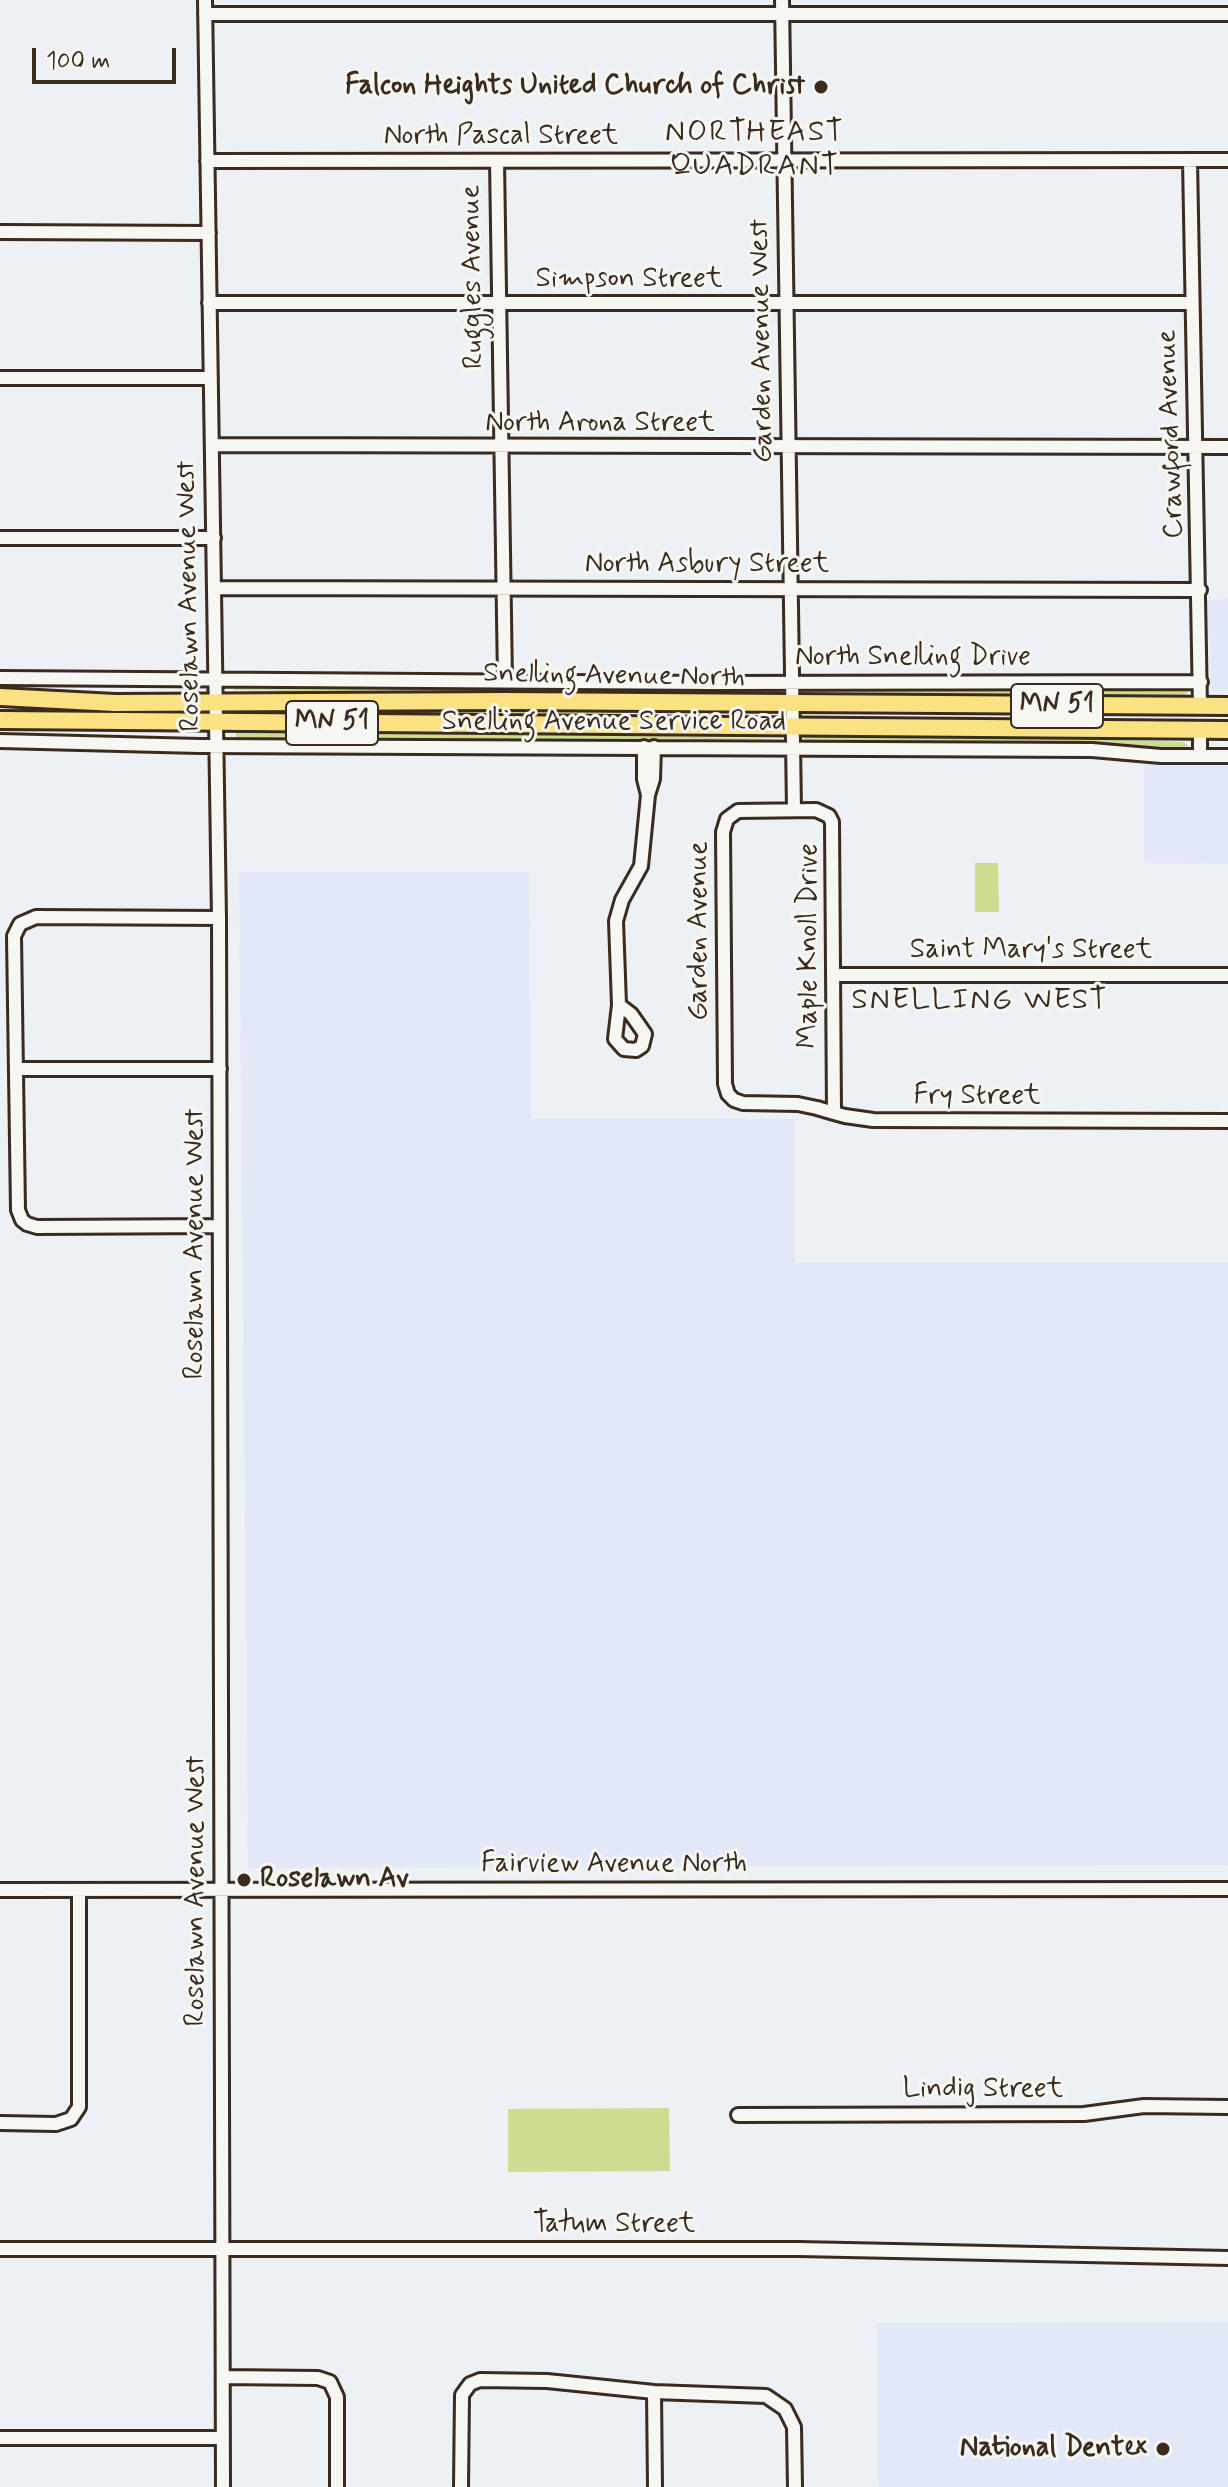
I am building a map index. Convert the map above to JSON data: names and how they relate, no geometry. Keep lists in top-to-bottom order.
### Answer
{
  "streets": {
    "main road": ["Snelling Avenue North", "MN 51"],
    "street": [
      "North Pascal Street",
      "Ruggles Avenue",
      "Simpson Street",
      "Garden Avenue West",
      "North Arona Street",
      "Crawford Avenue",
      "North Asbury Street",
      "Roselawn Avenue West",
      "North Snelling Drive",
      "Snelling Avenue Service Road",
      "Garden Avenue",
      "Maple Knoll Drive",
      "Saint Mary's Street",
      "Fry Street",
      "Fairview Avenue North",
      "Lindig Street",
      "Tatum Street"
    ]
  },
  "crossings": [
    ["North Pascal Street", "Ruggles Avenue"],
    ["North Pascal Street", "Garden Avenue West"],
    ["North Pascal Street", "Crawford Avenue"],
    ["North Pascal Street", "Roselawn Avenue West"],
    ["Ruggles Avenue", "Simpson Street"],
    ["Ruggles Avenue", "North Arona Street"],
    ["Ruggles Avenue", "North Asbury Street"],
    ["Ruggles Avenue", "North Snelling Drive"],
    ["Simpson Street", "Garden Avenue West"],
    ["Simpson Street", "Crawford Avenue"],
    ["Simpson Street", "Roselawn Avenue West"],
    ["Garden Avenue West", "North Arona Street"],
    ["Garden Avenue West", "North Asbury Street"],
    ["Garden Avenue West", "North Snelling Drive"],
    ["North Arona Street", "Crawford Avenue"],
    ["North Arona Street", "Roselawn Avenue West"],
    ["Crawford Avenue", "North Asbury Street"],
    ["Crawford Avenue", "North Snelling Drive"],
    ["Crawford Avenue", "Snelling Avenue North"],
    ["North Asbury Street", "Roselawn Avenue West"],
    ["Roselawn Avenue West", "North Snelling Drive"],
    ["Roselawn Avenue West", "Snelling Avenue North"],
    ["Roselawn Avenue West", "Snelling Avenue Service Road"],
    ["Roselawn Avenue West", "Fairview Avenue North"],
    ["Roselawn Avenue West", "Tatum Street"],
    ["Garden Avenue", "Maple Knoll Drive"],
    ["Garden Avenue", "Fry Street"],
    ["Maple Knoll Drive", "Saint Mary's Street"],
    ["Maple Knoll Drive", "Fry Street"]
  ],
  "districts": ["NORTHEAST QUADRANT", "SNELLING WEST"],
  "places": ["Falcon Heights United Church of Christ", "Roselawn Av", "National Dentex"],
  "scale_bar": "100 m"
}
